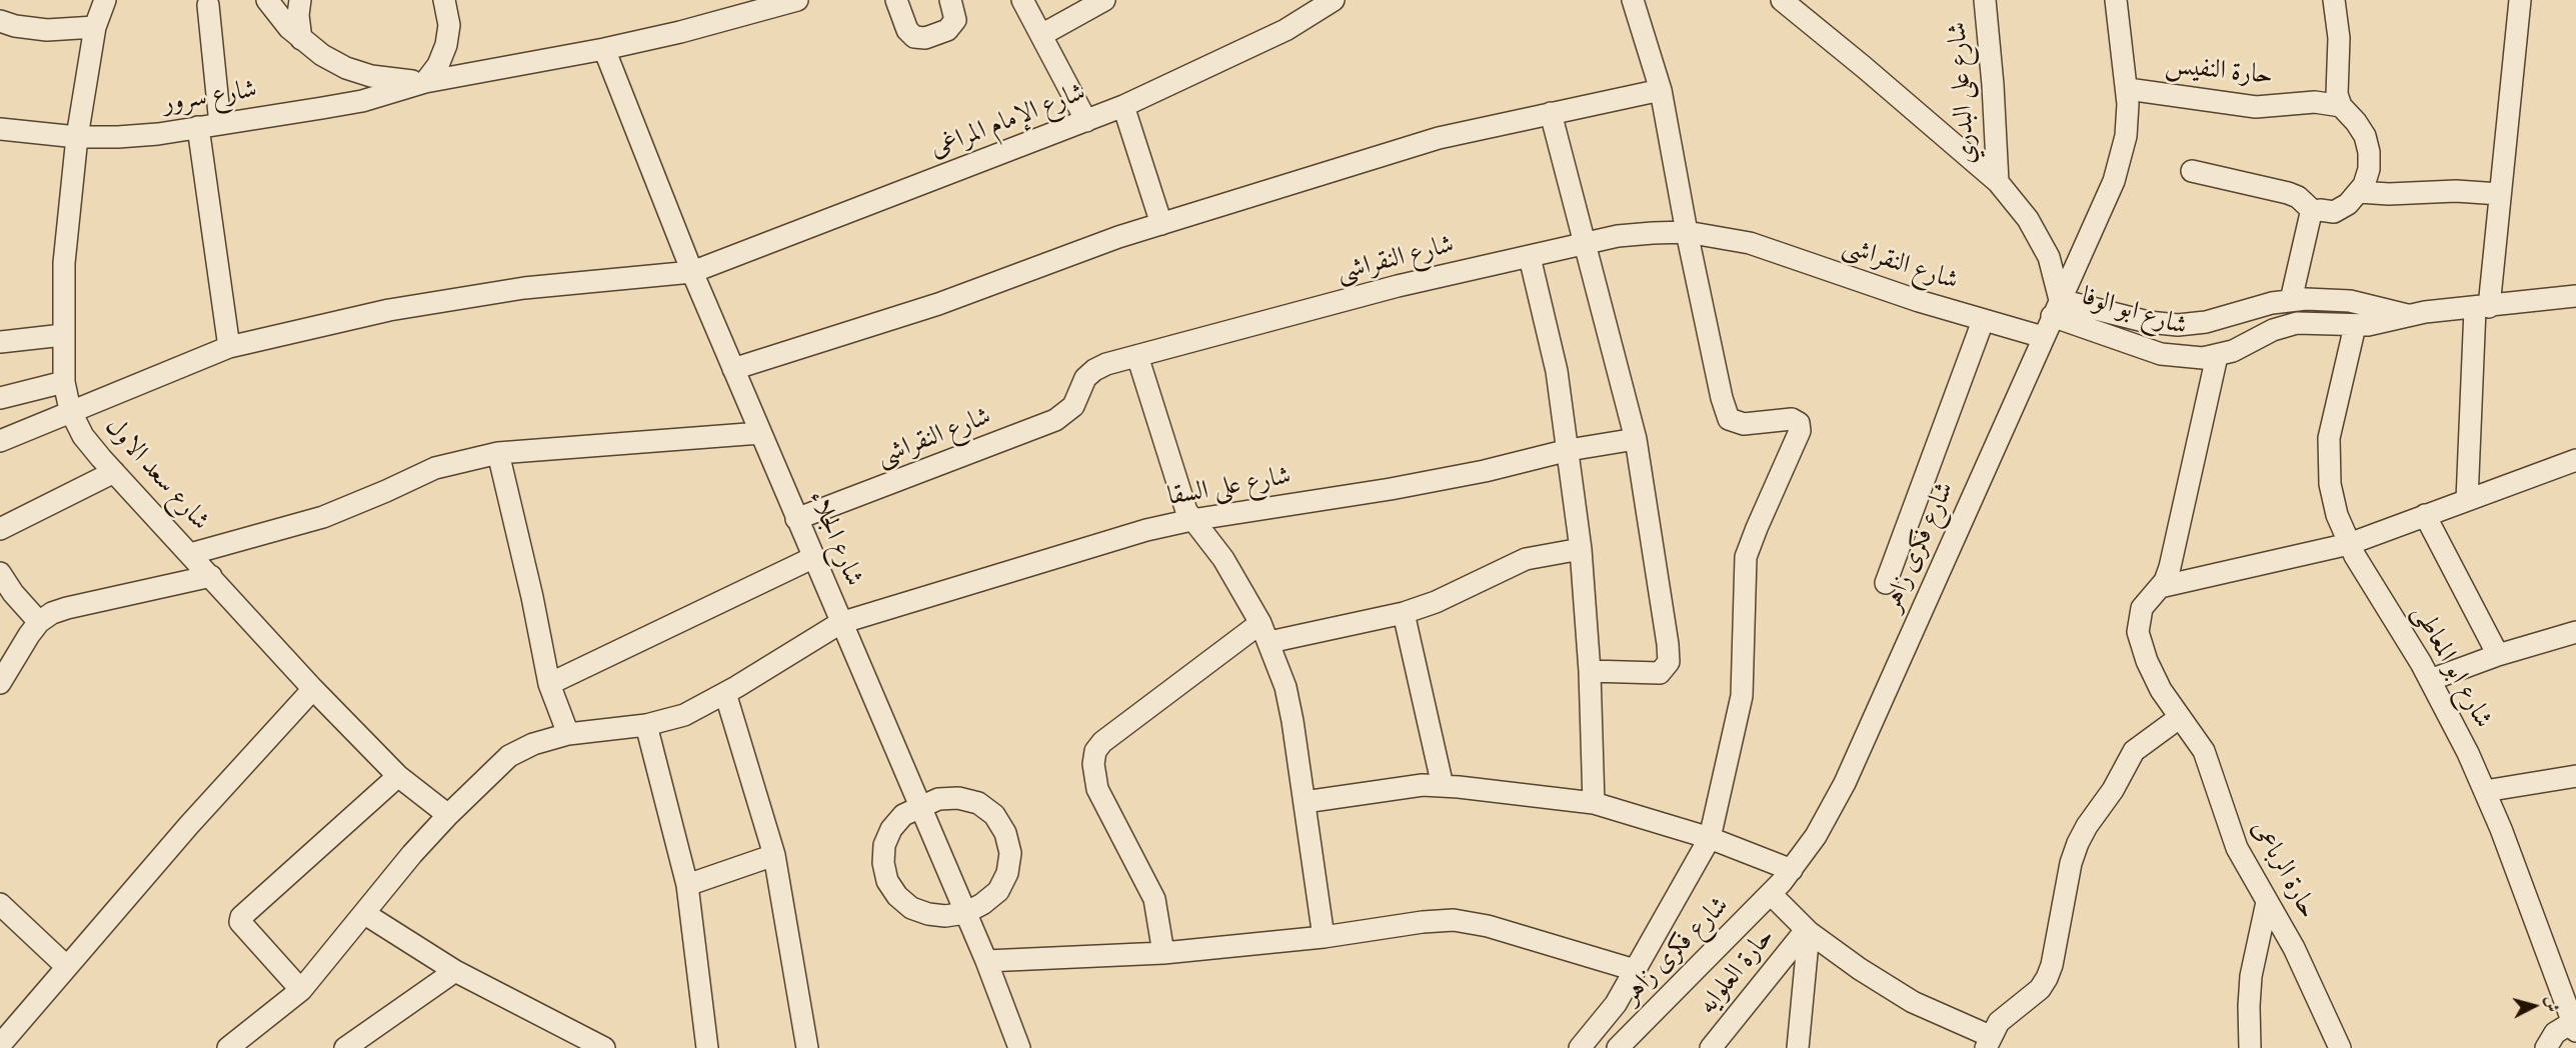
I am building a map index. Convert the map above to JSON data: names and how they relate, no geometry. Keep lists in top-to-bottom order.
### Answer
{
  "streets": {
    "street": [
      "حارة النفيس",
      "شارع على البدري",
      "شارع سرور",
      "شارع الإمام المراغى",
      "شارع النقراشى",
      "شارع ابو الوفا",
      "شارع سعد الاول",
      "شارع على السقا",
      "شارع الجلاء",
      "شارع فكرى زاهر",
      "شارع ابو المعاطى",
      "حارة الرباعى",
      "حارة العلوايه"
    ]
  },
  "crossings": [
    ["حارة النفيس", "شارع فكرى زاهر"],
    ["شارع سرور", "شارع سعد الاول"],
    ["شارع الإمام المراغى", "شارع سعد الاول"],
    ["شارع الإمام المراغى", "شارع الجلاء"],
    ["شارع النقراشى", "شارع الجلاء"],
    ["شارع النقراشى", "شارع فكرى زاهر"],
    ["شارع ابو الوفا", "شارع فكرى زاهر"],
    ["شارع ابو الوفا", "شارع ابو المعاطى"],
    ["شارع ابو الوفا", "حارة الرباعى"],
    ["شارع سعد الاول", "شارع على السقا"],
    ["شارع على السقا", "شارع الجلاء"]
  ],
  "north": "right"
}
